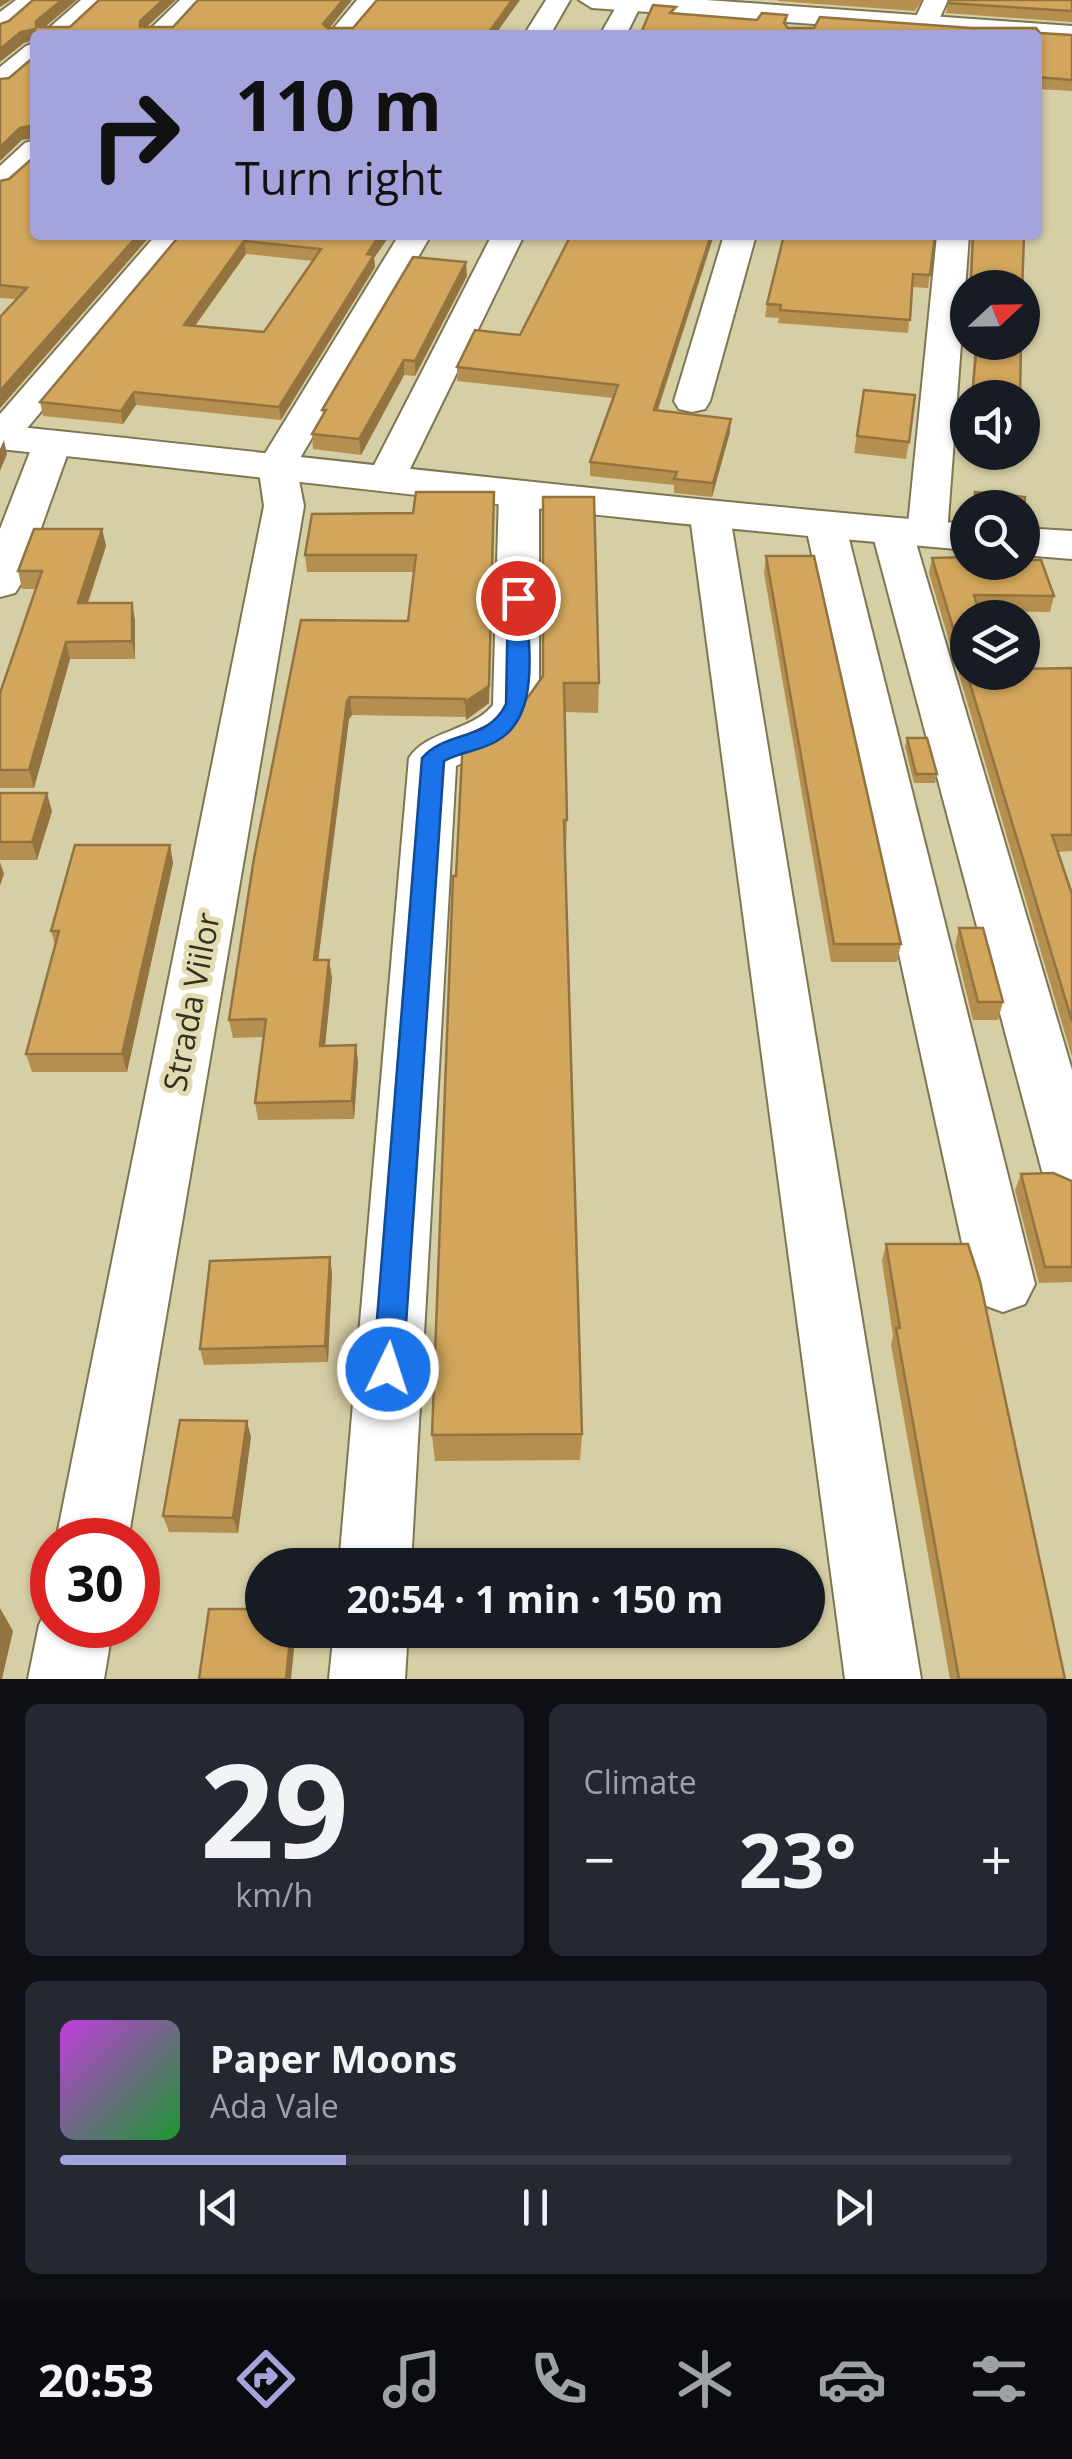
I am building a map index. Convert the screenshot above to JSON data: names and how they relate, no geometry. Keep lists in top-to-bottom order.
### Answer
{
  "streets": {
    "street": ["Strada Viilor"]
  },
  "north": "right",
  "page": {
    "turn": ["110 m", "Turn right"],
    "limit": "30",
    "trip": "20:54 · 1 min · 150 m",
    "tile": [
      ["29", "km/h"],
      "Climate"
    ],
    "heat": ["−", "23°", "+"],
    "song": ["Paper Moons", "Ada Vale"],
    "tabs": "20:53"
  }
}
